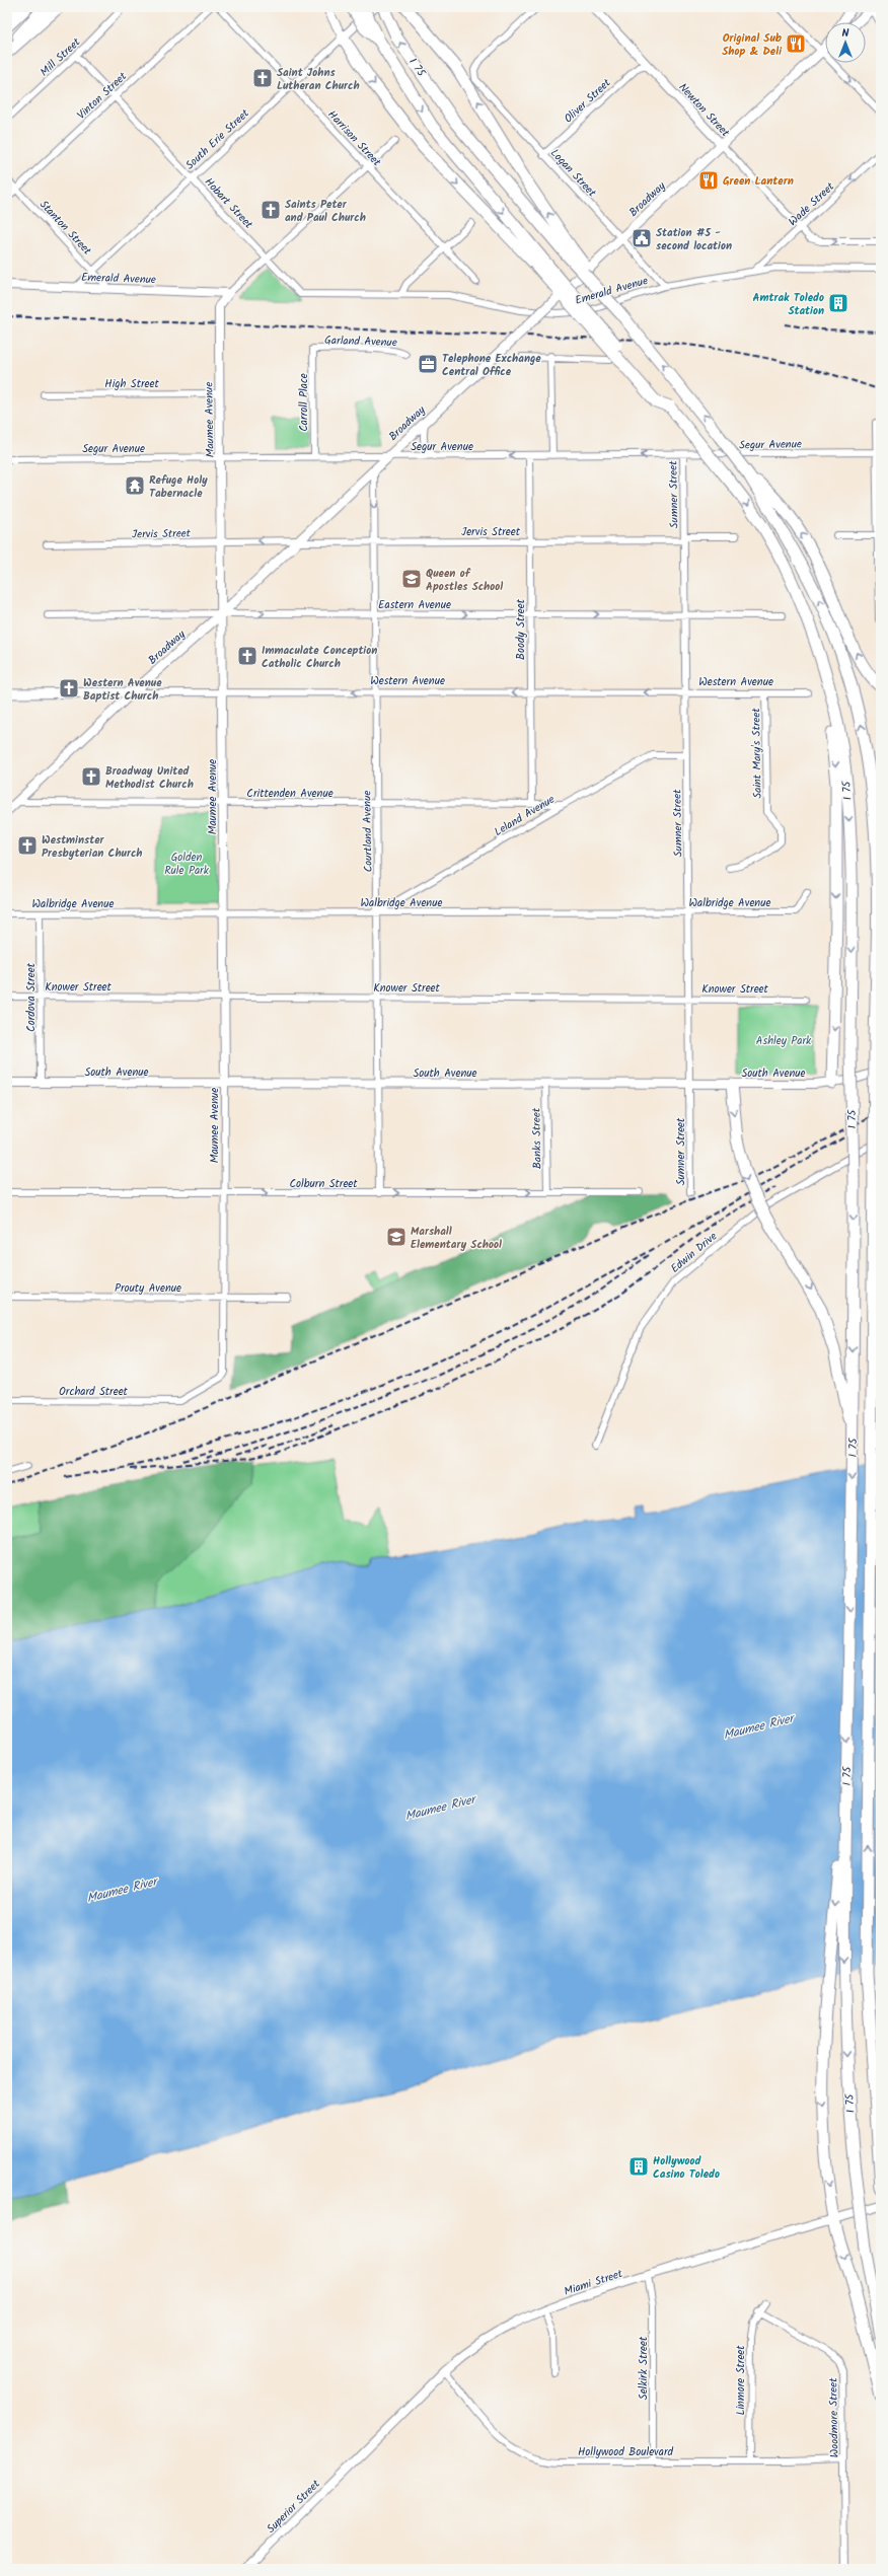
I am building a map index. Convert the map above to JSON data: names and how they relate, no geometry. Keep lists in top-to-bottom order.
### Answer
{
  "streets": {
    "highway": ["I 75"],
    "main road": ["Broadway", "Western Avenue"],
    "street": [
      "Mill Street",
      "Vinton Street",
      "Oliver Street",
      "Newton Street",
      "Harrison Street",
      "South Erie Street",
      "Logan Street",
      "Hobart Street",
      "Wade Street",
      "Stanton Street",
      "Emerald Avenue",
      "Garland Avenue",
      "High Street",
      "Carroll Place",
      "Maumee Avenue",
      "Segur Avenue",
      "Sumner Street",
      "Jervis Street",
      "Eastern Avenue",
      "Boody Street",
      "Saint Mary's Street",
      "Crittenden Avenue",
      "Leland Avenue",
      "Courtland Avenue",
      "Walbridge Avenue",
      "Knower Street",
      "Cordova Street",
      "South Avenue",
      "Banks Street",
      "Colburn Street",
      "Edwin Drive",
      "Prouty Avenue",
      "Orchard Street",
      "Miami Street",
      "Selkirk Street",
      "Linmore Street",
      "Woodmore Street",
      "Hollywood Boulevard",
      "Superior Street"
    ]
  },
  "crossings": [
    ["Mill Street", "Hobart Street"],
    ["Vinton Street", "Hobart Street"],
    ["Vinton Street", "Stanton Street"],
    ["Oliver Street", "Newton Street"],
    ["Oliver Street", "Logan Street"],
    ["Newton Street", "Broadway"],
    ["Newton Street", "Wade Street"],
    ["Harrison Street", "South Erie Street"],
    ["South Erie Street", "Hobart Street"],
    ["South Erie Street", "Stanton Street"],
    ["South Erie Street", "Emerald Avenue"],
    ["Logan Street", "Broadway"],
    ["Logan Street", "Emerald Avenue"],
    ["Broadway", "Maumee Avenue"],
    ["Broadway", "Segur Avenue"],
    ["Broadway", "Jervis Street"],
    ["Broadway", "Eastern Avenue"],
    ["Broadway", "Western Avenue"],
    ["Broadway", "Crittenden Avenue"],
    ["Broadway", "Courtland Avenue"],
    ["Hobart Street", "Emerald Avenue"],
    ["Wade Street", "Emerald Avenue"],
    ["Stanton Street", "Emerald Avenue"],
    ["Emerald Avenue", "Maumee Avenue"],
    ["Garland Avenue", "Carroll Place"],
    ["High Street", "Maumee Avenue"],
    ["Carroll Place", "Segur Avenue"],
    ["Maumee Avenue", "Segur Avenue"],
    ["Maumee Avenue", "Jervis Street"],
    ["Maumee Avenue", "Eastern Avenue"],
    ["Maumee Avenue", "Western Avenue"],
    ["Maumee Avenue", "Crittenden Avenue"],
    ["Maumee Avenue", "Walbridge Avenue"],
    ["Maumee Avenue", "Knower Street"],
    ["Maumee Avenue", "South Avenue"],
    ["Maumee Avenue", "Colburn Street"],
    ["Maumee Avenue", "Prouty Avenue"],
    ["Maumee Avenue", "Orchard Street"],
    ["Segur Avenue", "Sumner Street"],
    ["Segur Avenue", "Boody Street"],
    ["Sumner Street", "Jervis Street"],
    ["Sumner Street", "Eastern Avenue"],
    ["Sumner Street", "Western Avenue"],
    ["Sumner Street", "Leland Avenue"],
    ["Sumner Street", "Walbridge Avenue"],
    ["Sumner Street", "Knower Street"],
    ["Sumner Street", "South Avenue"],
    ["Jervis Street", "Boody Street"],
    ["Jervis Street", "Courtland Avenue"],
    ["Eastern Avenue", "Boody Street"],
    ["Eastern Avenue", "Courtland Avenue"],
    ["Boody Street", "Western Avenue"],
    ["Boody Street", "Crittenden Avenue"],
    ["Western Avenue", "Saint Mary's Street"],
    ["Western Avenue", "Courtland Avenue"],
    ["Crittenden Avenue", "Leland Avenue"],
    ["Crittenden Avenue", "Courtland Avenue"],
    ["Leland Avenue", "Courtland Avenue"],
    ["Leland Avenue", "Walbridge Avenue"],
    ["Courtland Avenue", "Walbridge Avenue"],
    ["Courtland Avenue", "Knower Street"],
    ["Courtland Avenue", "South Avenue"],
    ["Courtland Avenue", "Colburn Street"],
    ["Walbridge Avenue", "Cordova Street"],
    ["Knower Street", "Cordova Street"],
    ["Cordova Street", "South Avenue"],
    ["South Avenue", "Banks Street"],
    ["Banks Street", "Colburn Street"],
    ["Miami Street", "Selkirk Street"],
    ["Miami Street", "Hollywood Boulevard"],
    ["Miami Street", "Superior Street"],
    ["Selkirk Street", "Hollywood Boulevard"],
    ["Linmore Street", "Woodmore Street"],
    ["Linmore Street", "Hollywood Boulevard"],
    ["Woodmore Street", "Hollywood Boulevard"]
  ],
  "one_way": [
    "Wade Street",
    "Eastern Avenue",
    "Western Avenue",
    "Colburn Street"
  ],
  "water": ["Maumee River"],
  "parks": ["Golden Rule Park", "Ashley Park"],
  "places": {
    "restaurant": ["Original Sub Shop & Deli", "Green Lantern"],
    "church": [
      "Saint Johns Lutheran Church",
      "Saints Peter and Paul Church",
      "Immaculate Conception Catholic Church",
      "Western Avenue Baptist Church",
      "Broadway United Methodist Church",
      "Westminster Presbyterian Church"
    ],
    "public building": ["Station #5 - second location"],
    "building": ["Amtrak Toledo Station", "Hollywood Casino Toledo"],
    "office": ["Telephone Exchange Central Office"],
    "temple": ["Refuge Holy Tabernacle"],
    "school or university": ["Queen of Apostles School", "Marshall Elementary School"]
  },
  "north": "top"
}
